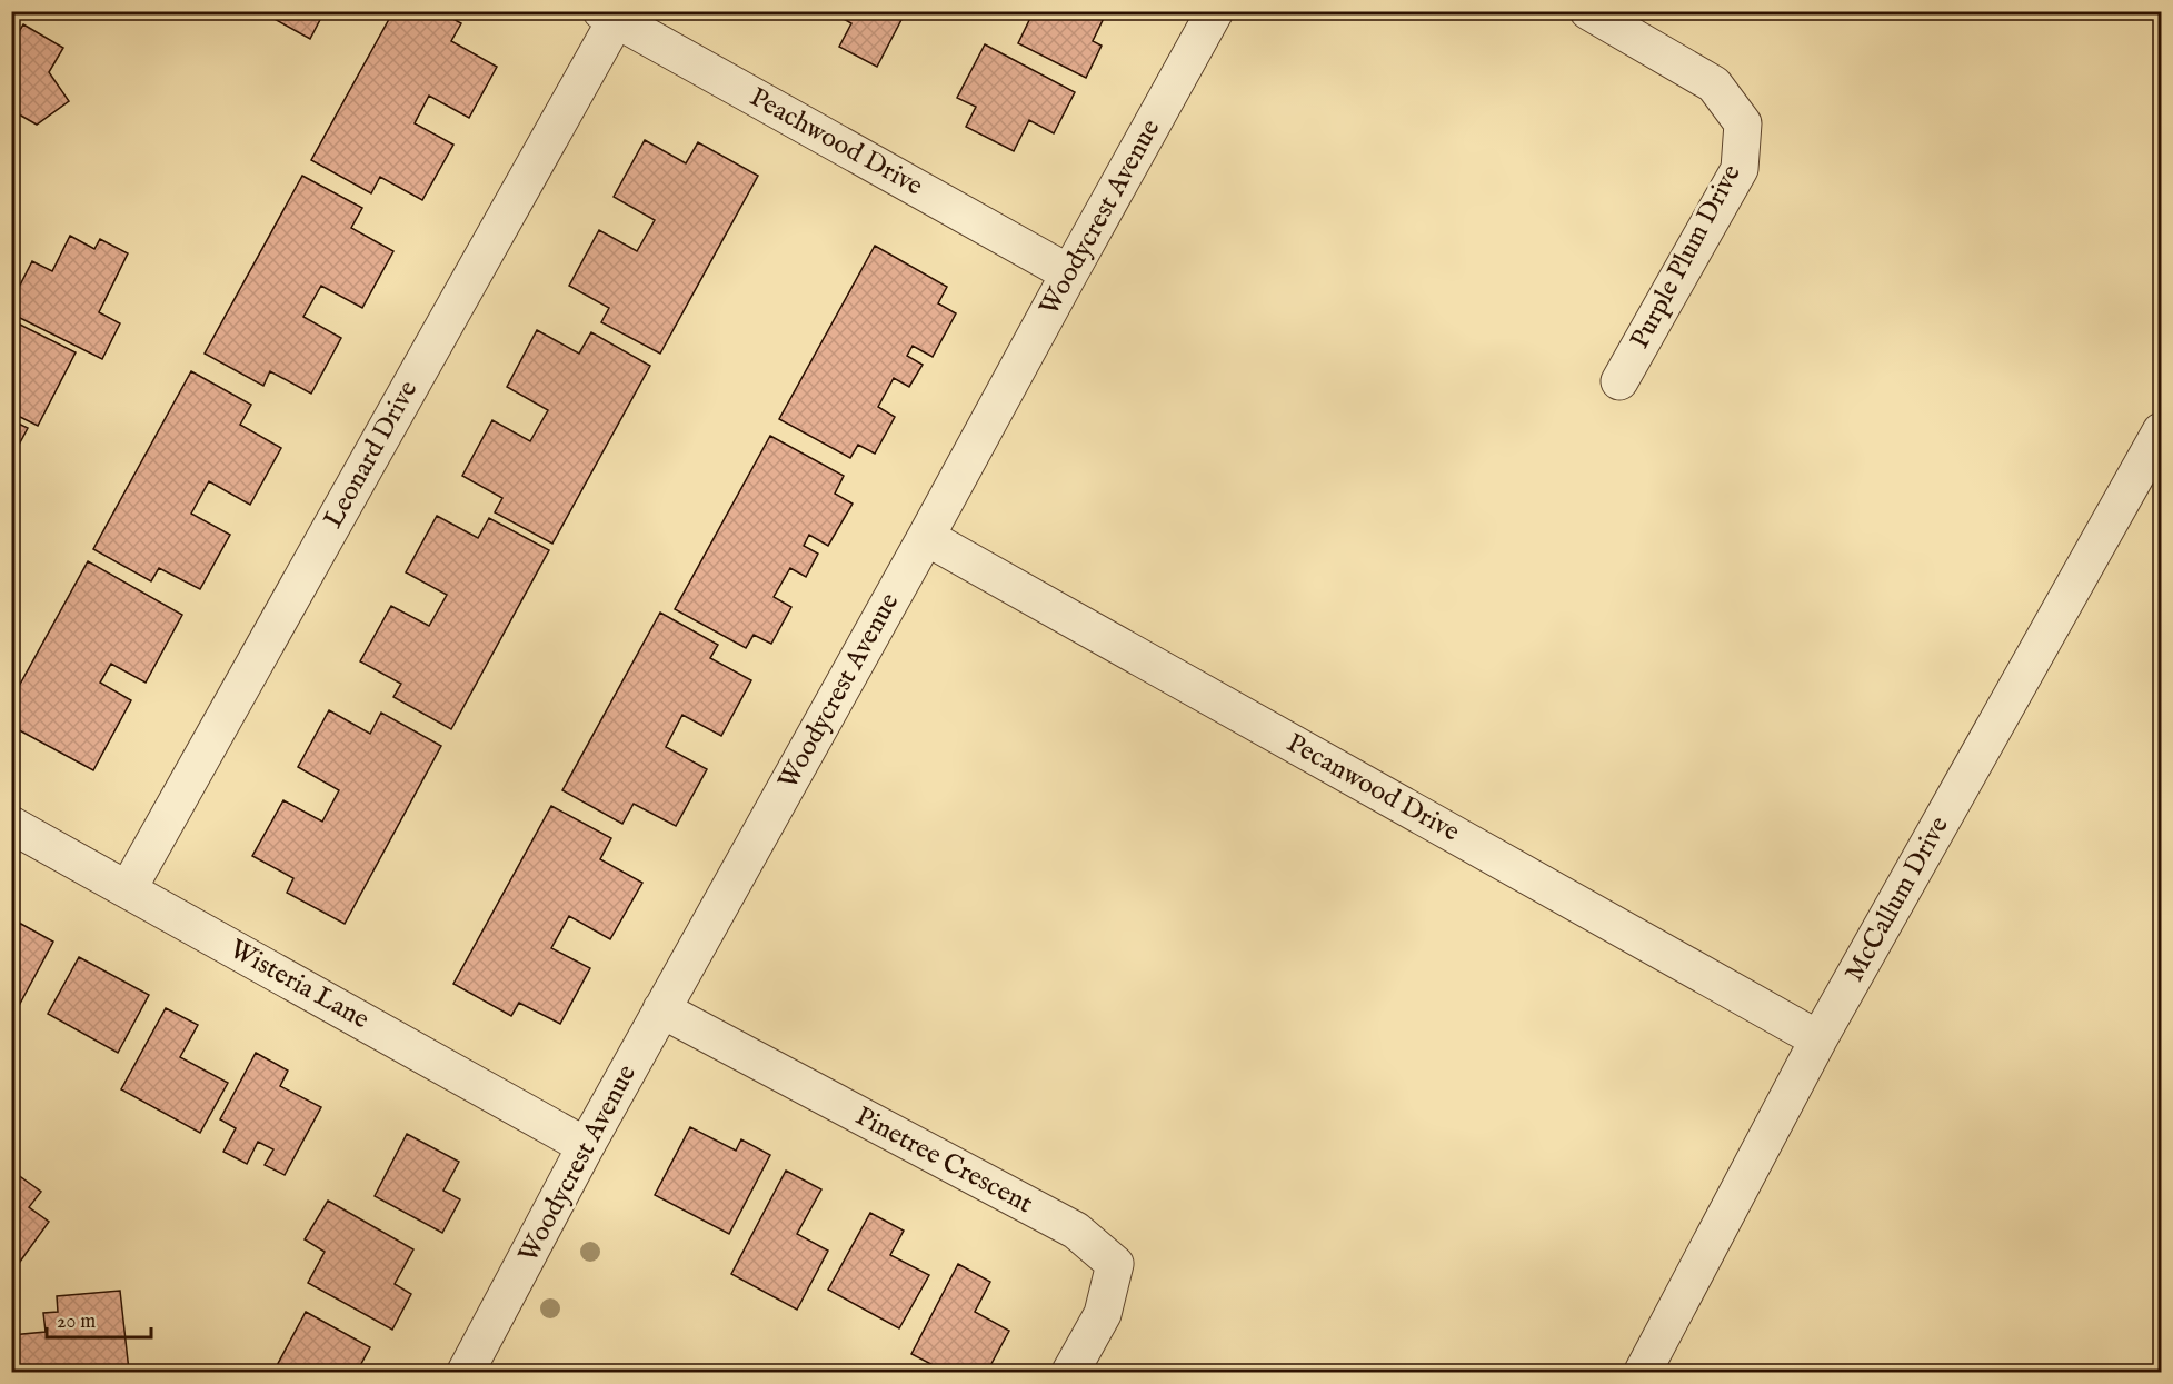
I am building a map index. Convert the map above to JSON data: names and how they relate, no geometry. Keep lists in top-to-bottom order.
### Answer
{
  "streets": {
    "street": [
      "Peachwood Drive",
      "Woodycrest Avenue",
      "Purple Plum Drive",
      "Leonard Drive",
      "Pecanwood Drive",
      "McCallum Drive",
      "Wisteria Lane",
      "Pinetree Crescent"
    ]
  },
  "crossings": [
    ["Peachwood Drive", "Woodycrest Avenue"],
    ["Peachwood Drive", "Leonard Drive"],
    ["Woodycrest Avenue", "Pecanwood Drive"],
    ["Woodycrest Avenue", "Wisteria Lane"],
    ["Woodycrest Avenue", "Pinetree Crescent"],
    ["Leonard Drive", "Wisteria Lane"],
    ["Pecanwood Drive", "McCallum Drive"]
  ],
  "scale_bar": "20 m"
}
